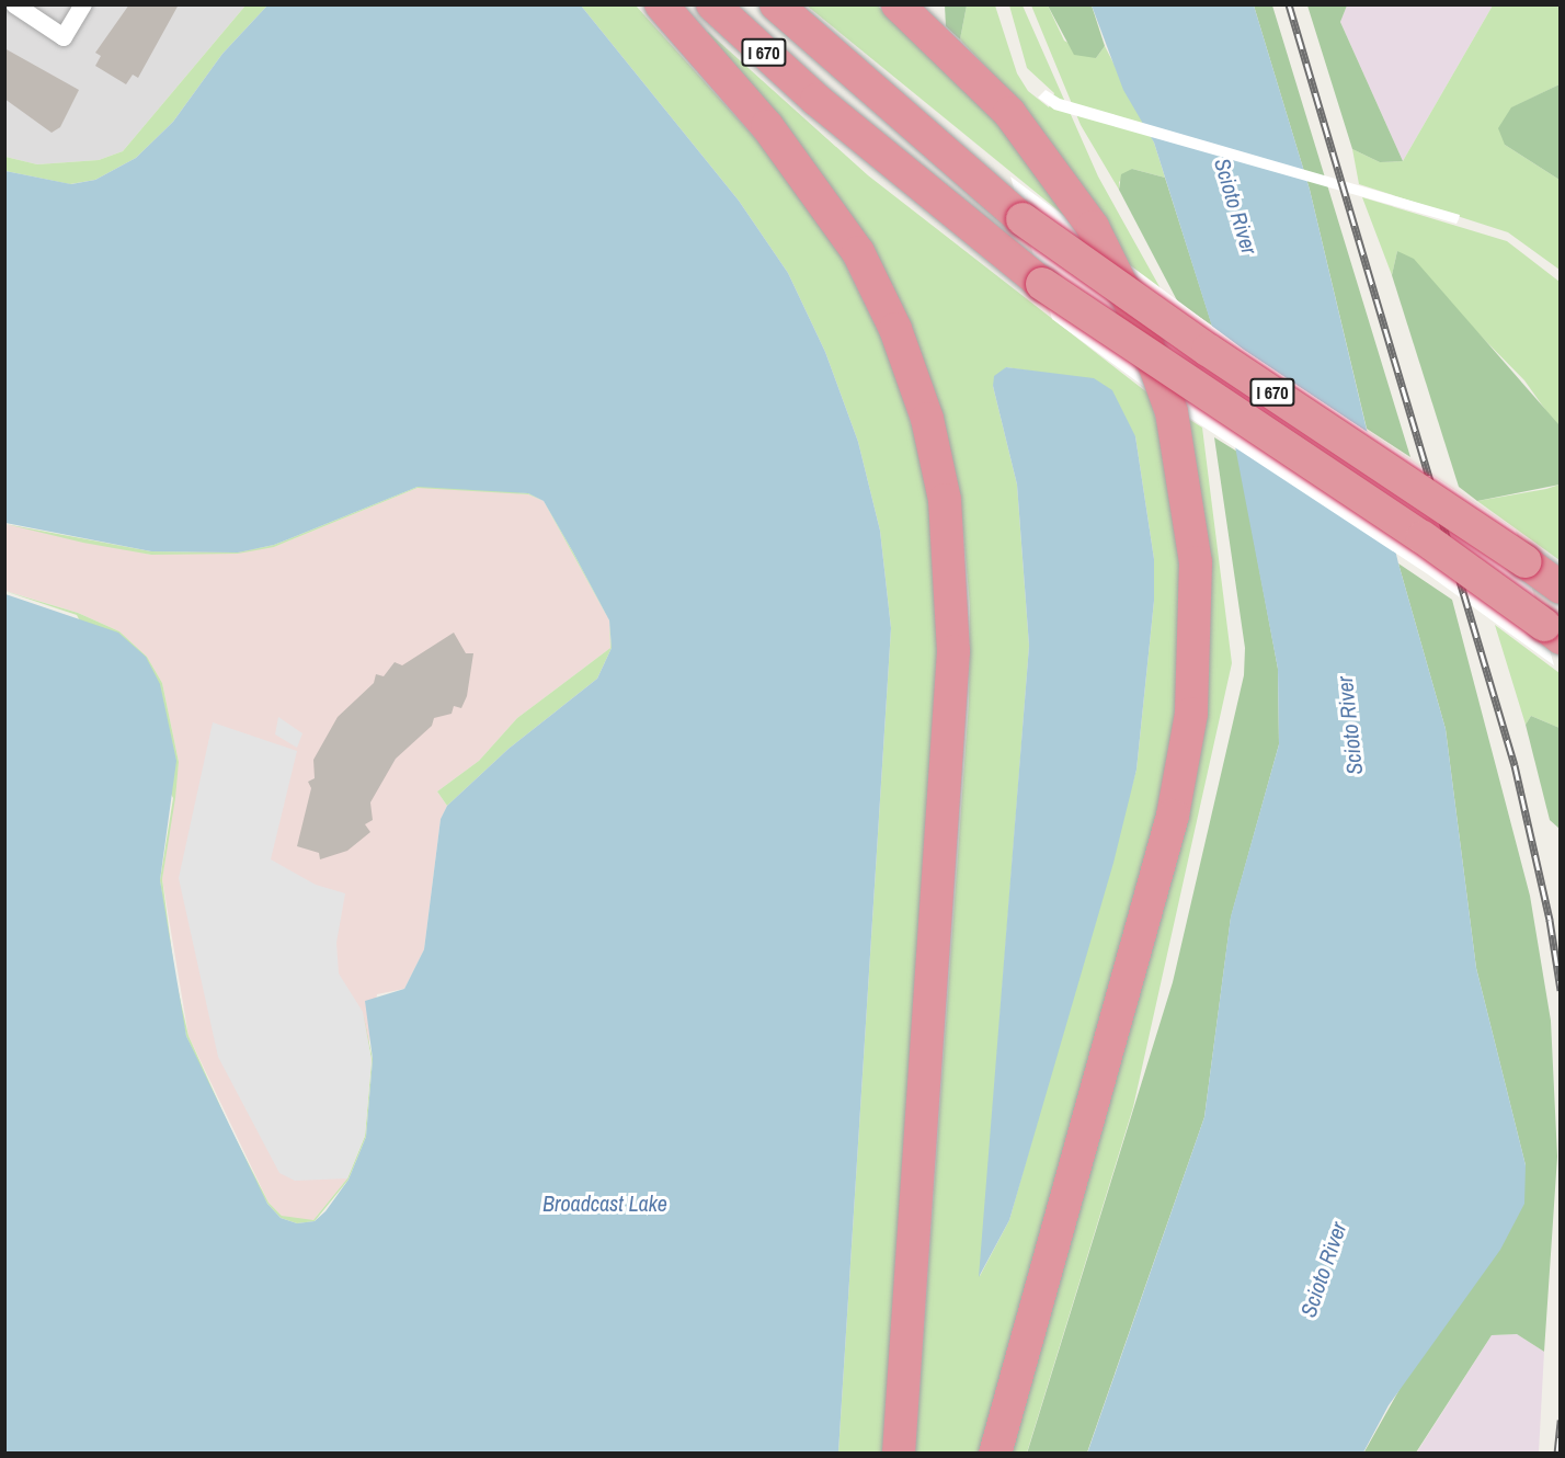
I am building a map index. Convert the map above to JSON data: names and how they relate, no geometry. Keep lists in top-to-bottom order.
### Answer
{
  "streets": {
    "highway": ["I 670"]
  },
  "water": ["Scioto River", "Broadcast Lake"]
}
